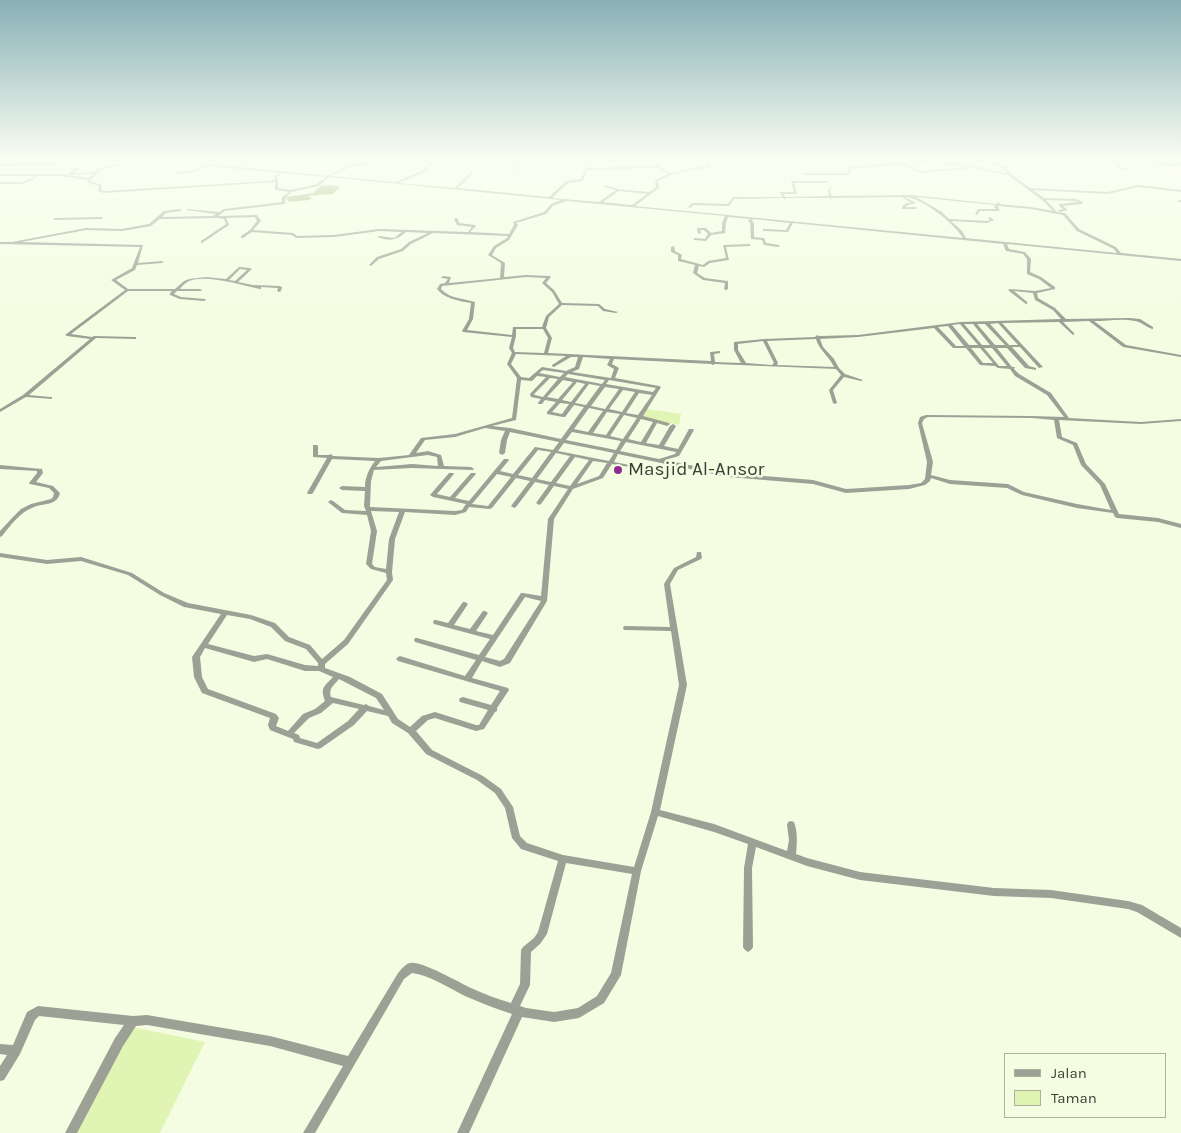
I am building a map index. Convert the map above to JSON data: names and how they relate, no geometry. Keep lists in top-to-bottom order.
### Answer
{
  "places": ["Masjid Al-Ansor"],
  "legend": ["Jalan", "Taman"]
}
